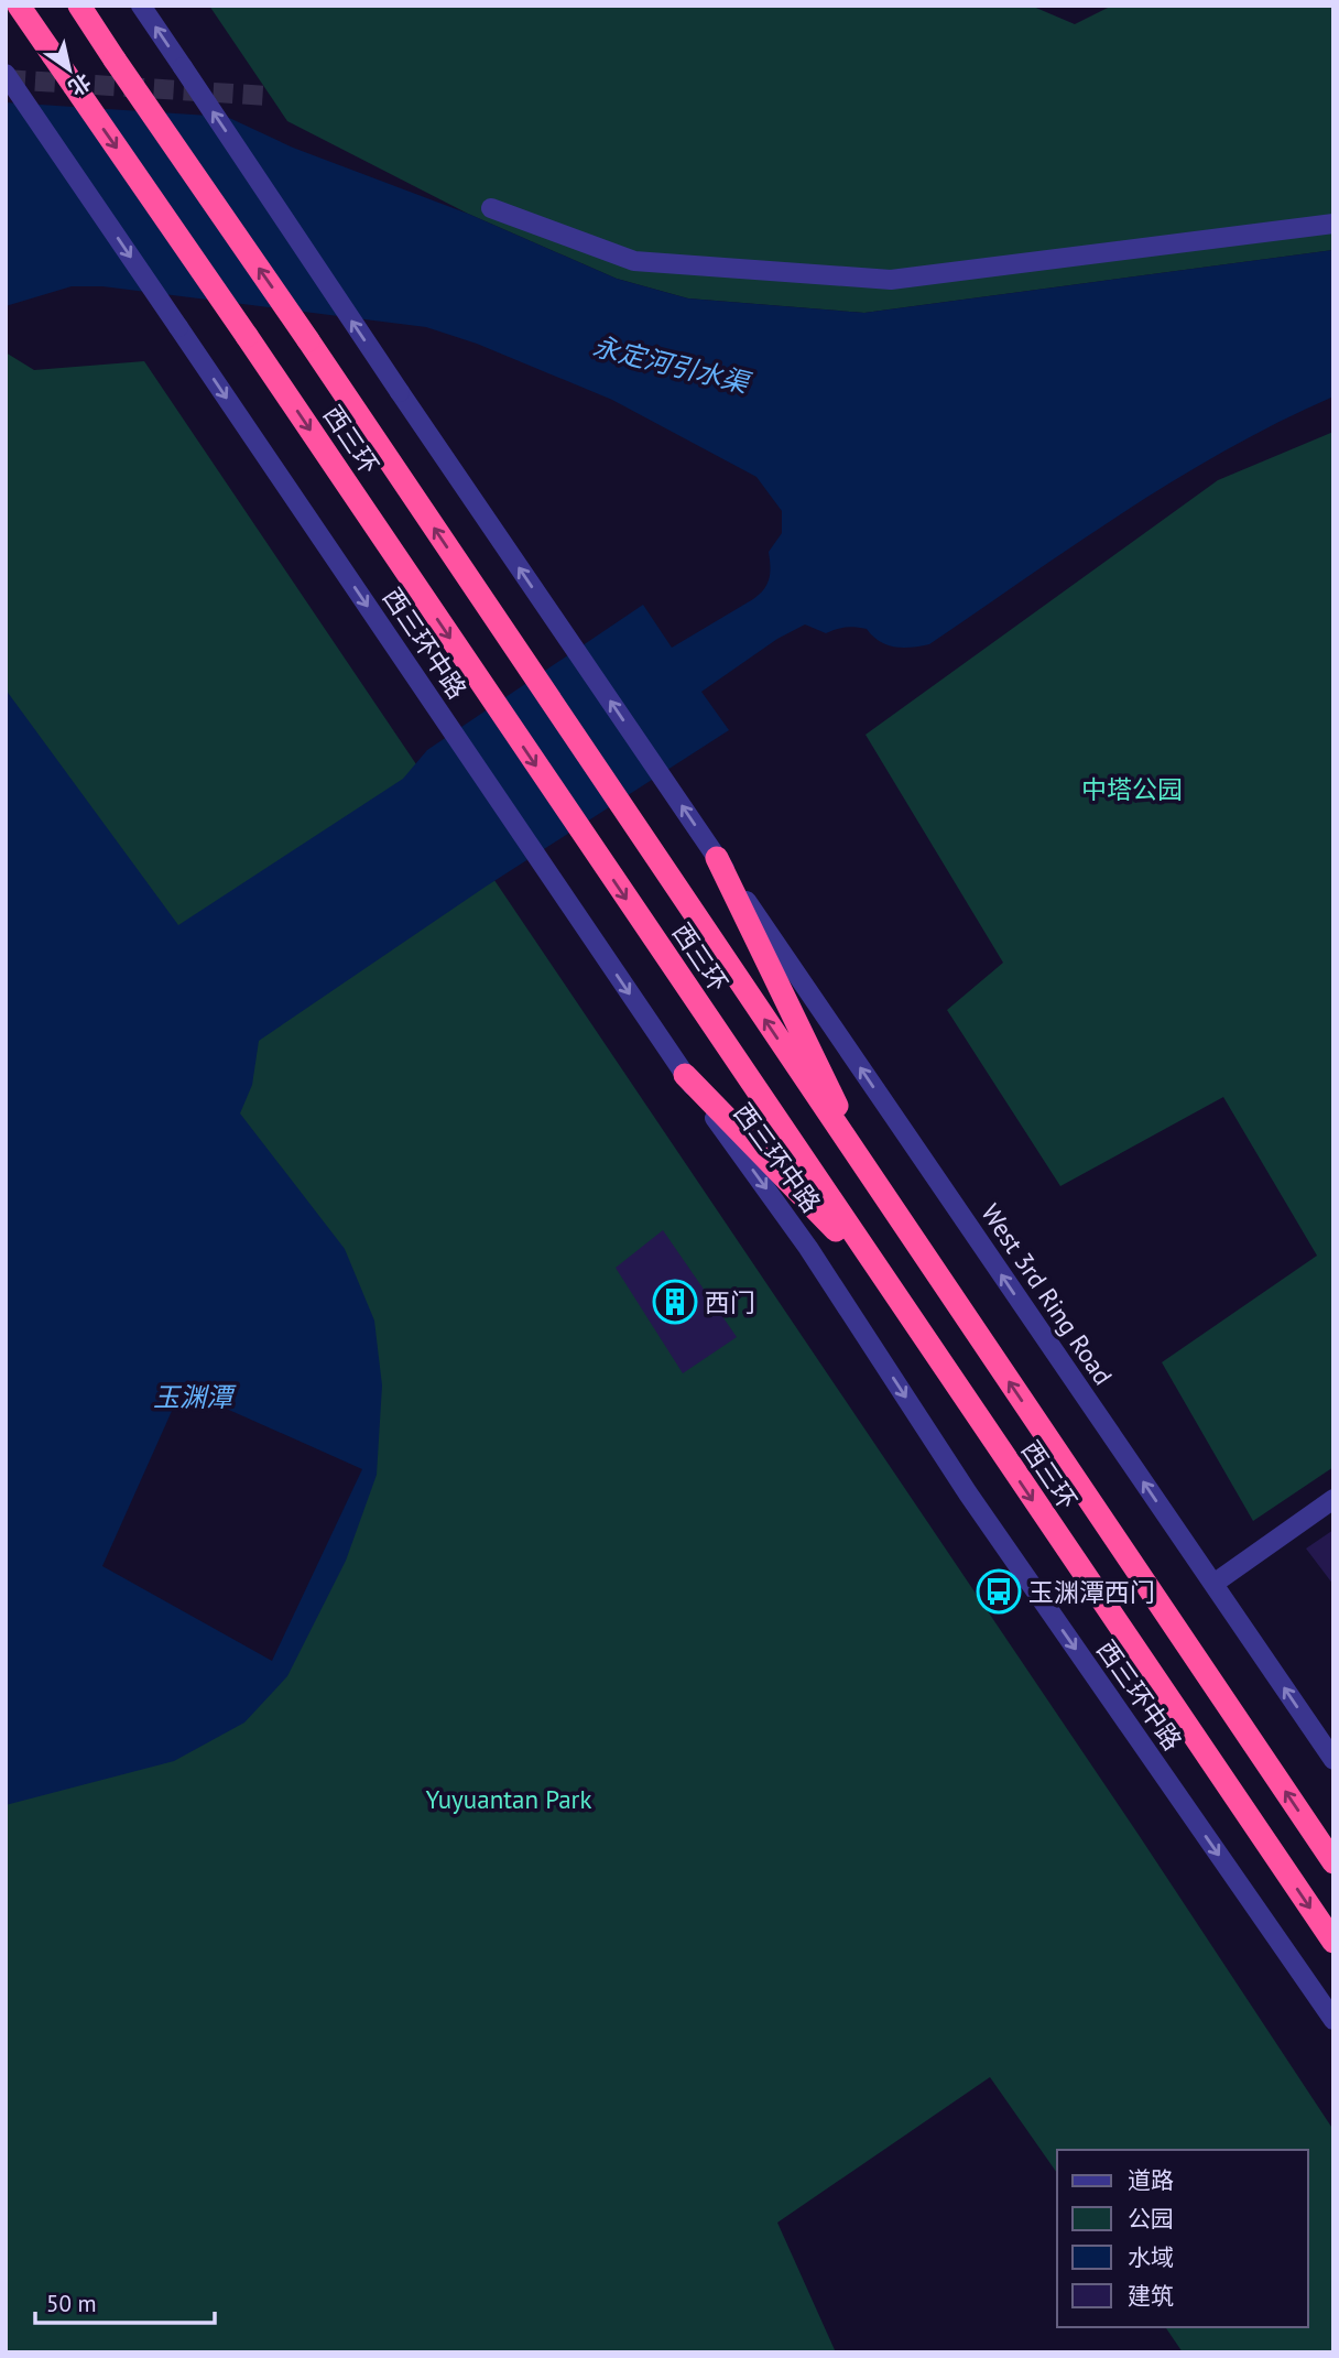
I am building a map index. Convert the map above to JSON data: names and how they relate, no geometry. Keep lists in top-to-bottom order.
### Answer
{
  "streets": {
    "highway": ["西三环"],
    "street": ["西三环中路", "West 3rd Ring Road"]
  },
  "one_way": ["West 3rd Ring Road"],
  "water": ["永定河引水渠", "玉渊潭"],
  "parks": ["中塔公园", "Yuyuantan Park"],
  "places": {
    "building": ["西门"],
    "bus stop": ["玉渊潭西门"]
  },
  "legend": [
    "道路",
    "公园",
    "水域",
    "建筑"
  ],
  "scale_bar": "50 m",
  "north": "bottom right"
}
